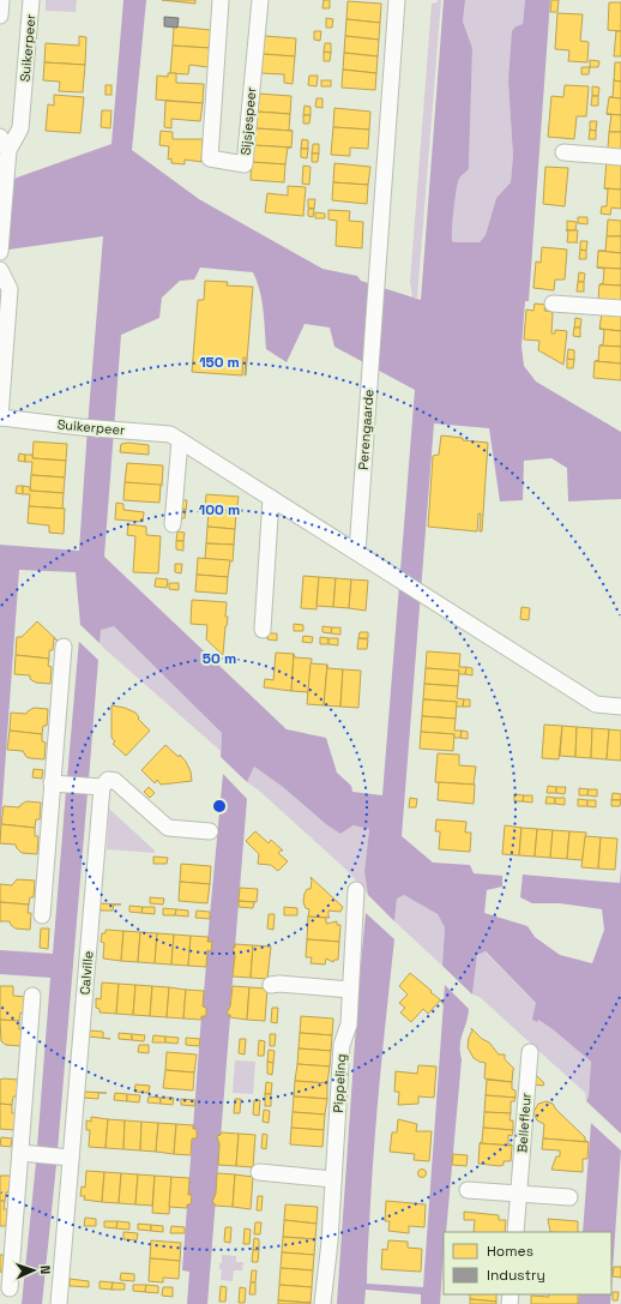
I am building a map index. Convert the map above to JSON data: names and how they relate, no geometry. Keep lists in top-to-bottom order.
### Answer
{
  "streets": {
    "street": [
      "Suikerpeer",
      "Sijsjespeer",
      "Perengaarde",
      "Calville",
      "Pippeling",
      "Bellefleur"
    ]
  },
  "crossings": [
    ["Suikerpeer", "Perengaarde"]
  ],
  "legend": ["Homes", "Industry"],
  "north": "right",
  "rings": ["150 m", "100 m", "50 m"]
}
